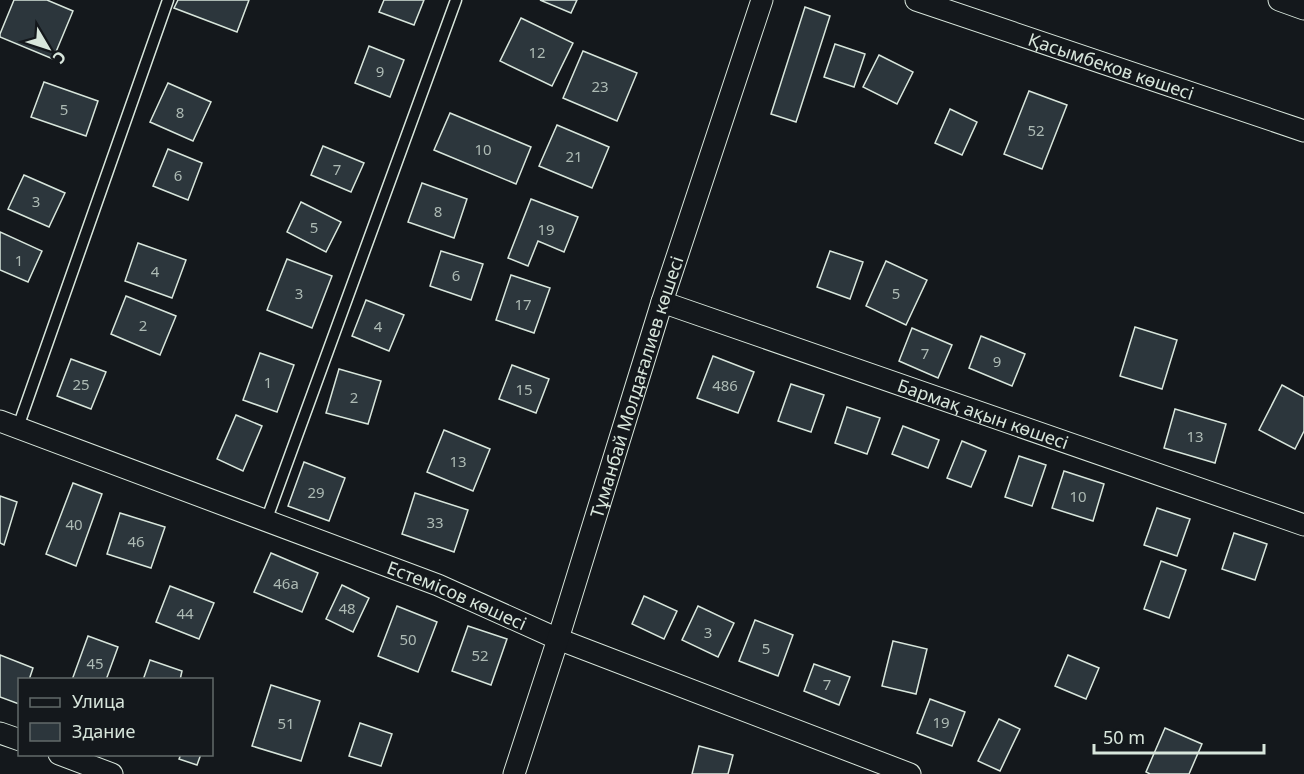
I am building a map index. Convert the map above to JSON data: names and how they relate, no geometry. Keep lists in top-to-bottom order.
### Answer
{
  "streets": {
    "street": [
      "Қасымбеков көшесі",
      "Тұманбай Молдағалиев көшесі",
      "Бармақ ақын көшесі",
      "Естемісов көшесі"
    ]
  },
  "crossings": [
    ["Тұманбай Молдағалиев көшесі", "Бармақ ақын көшесі"],
    ["Тұманбай Молдағалиев көшесі", "Естемісов көшесі"]
  ],
  "house_numbers": [
    "12",
    "9",
    "23",
    "5",
    "8",
    "52",
    "10",
    "21",
    "7",
    "6",
    "3",
    "8",
    "5",
    "19",
    "1",
    "4",
    "6",
    "3",
    "5",
    "17",
    "2",
    "4",
    "7",
    "9",
    "1",
    "25",
    "486",
    "15",
    "2",
    "13",
    "13",
    "29",
    "10",
    "33",
    "40",
    "46",
    "46а",
    "48",
    "44",
    "3",
    "50",
    "5",
    "52",
    "45",
    "7",
    "19",
    "51"
  ],
  "legend": ["Улица", "Здание"],
  "scale_bar": "50 m",
  "north": "bottom right"
}
